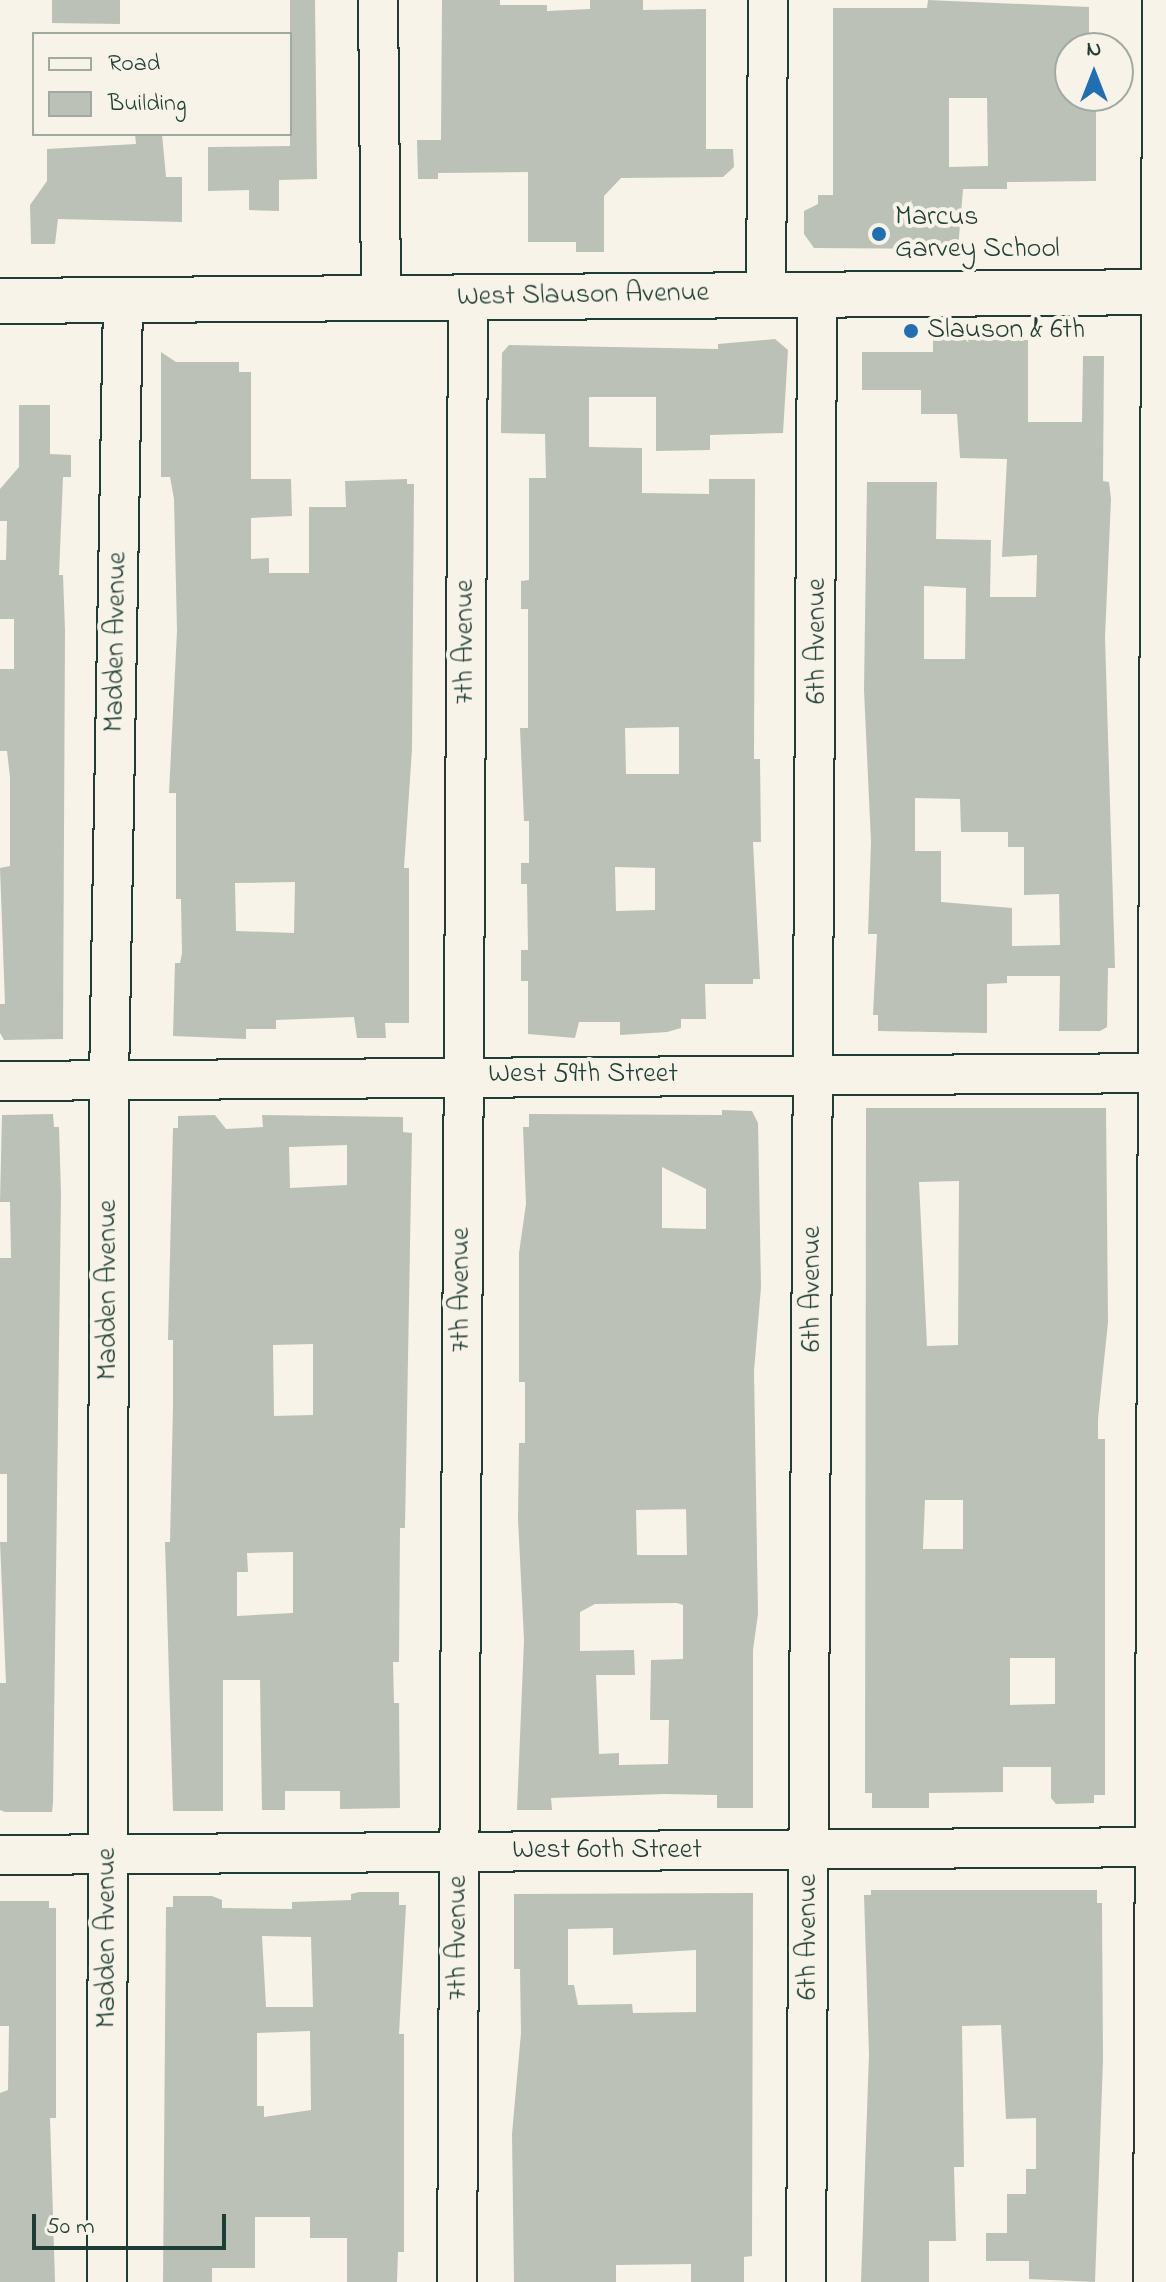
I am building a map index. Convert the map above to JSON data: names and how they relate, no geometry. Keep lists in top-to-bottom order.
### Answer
{
  "streets": {
    "main road": ["West Slauson Avenue"],
    "street": [
      "6th Avenue",
      "Madden Avenue",
      "7th Avenue",
      "West 59th Street",
      "West 60th Street"
    ]
  },
  "crossings": [
    ["West Slauson Avenue", "6th Avenue"],
    ["West Slauson Avenue", "Madden Avenue"],
    ["West Slauson Avenue", "7th Avenue"],
    ["6th Avenue", "West 59th Street"],
    ["6th Avenue", "West 60th Street"],
    ["Madden Avenue", "West 59th Street"],
    ["Madden Avenue", "West 60th Street"],
    ["7th Avenue", "West 59th Street"],
    ["7th Avenue", "West 60th Street"]
  ],
  "places": ["Marcus Garvey School", "Slauson & 6th"],
  "legend": ["Road", "Building"],
  "scale_bar": "50 m",
  "north": "top"
}
